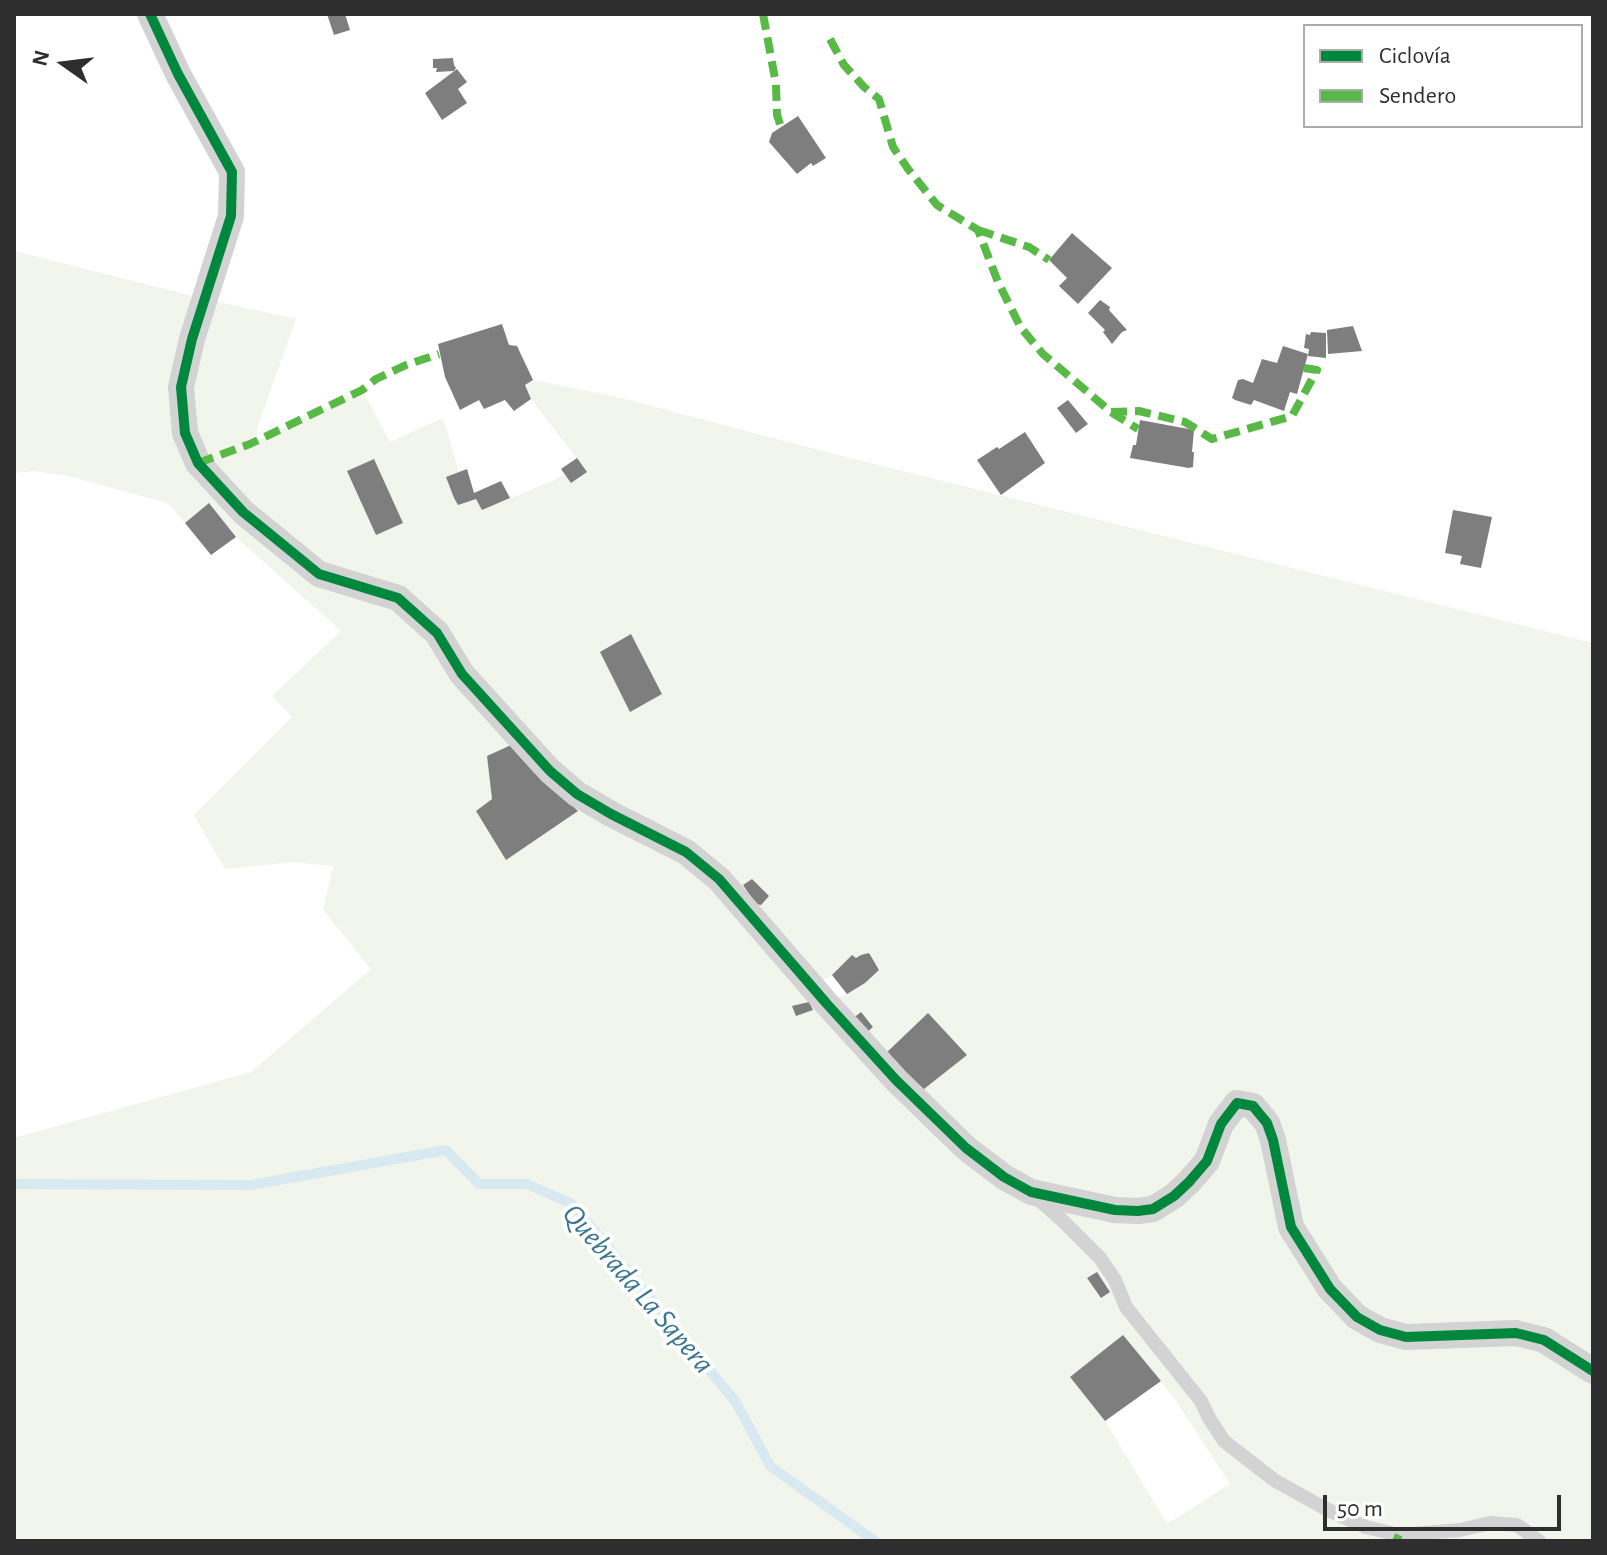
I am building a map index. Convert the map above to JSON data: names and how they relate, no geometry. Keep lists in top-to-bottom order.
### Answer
{
  "water": ["Quebrada La Sapera"],
  "legend": ["Ciclovía", "Sendero"],
  "scale_bar": "50 m",
  "north": "left"
}
